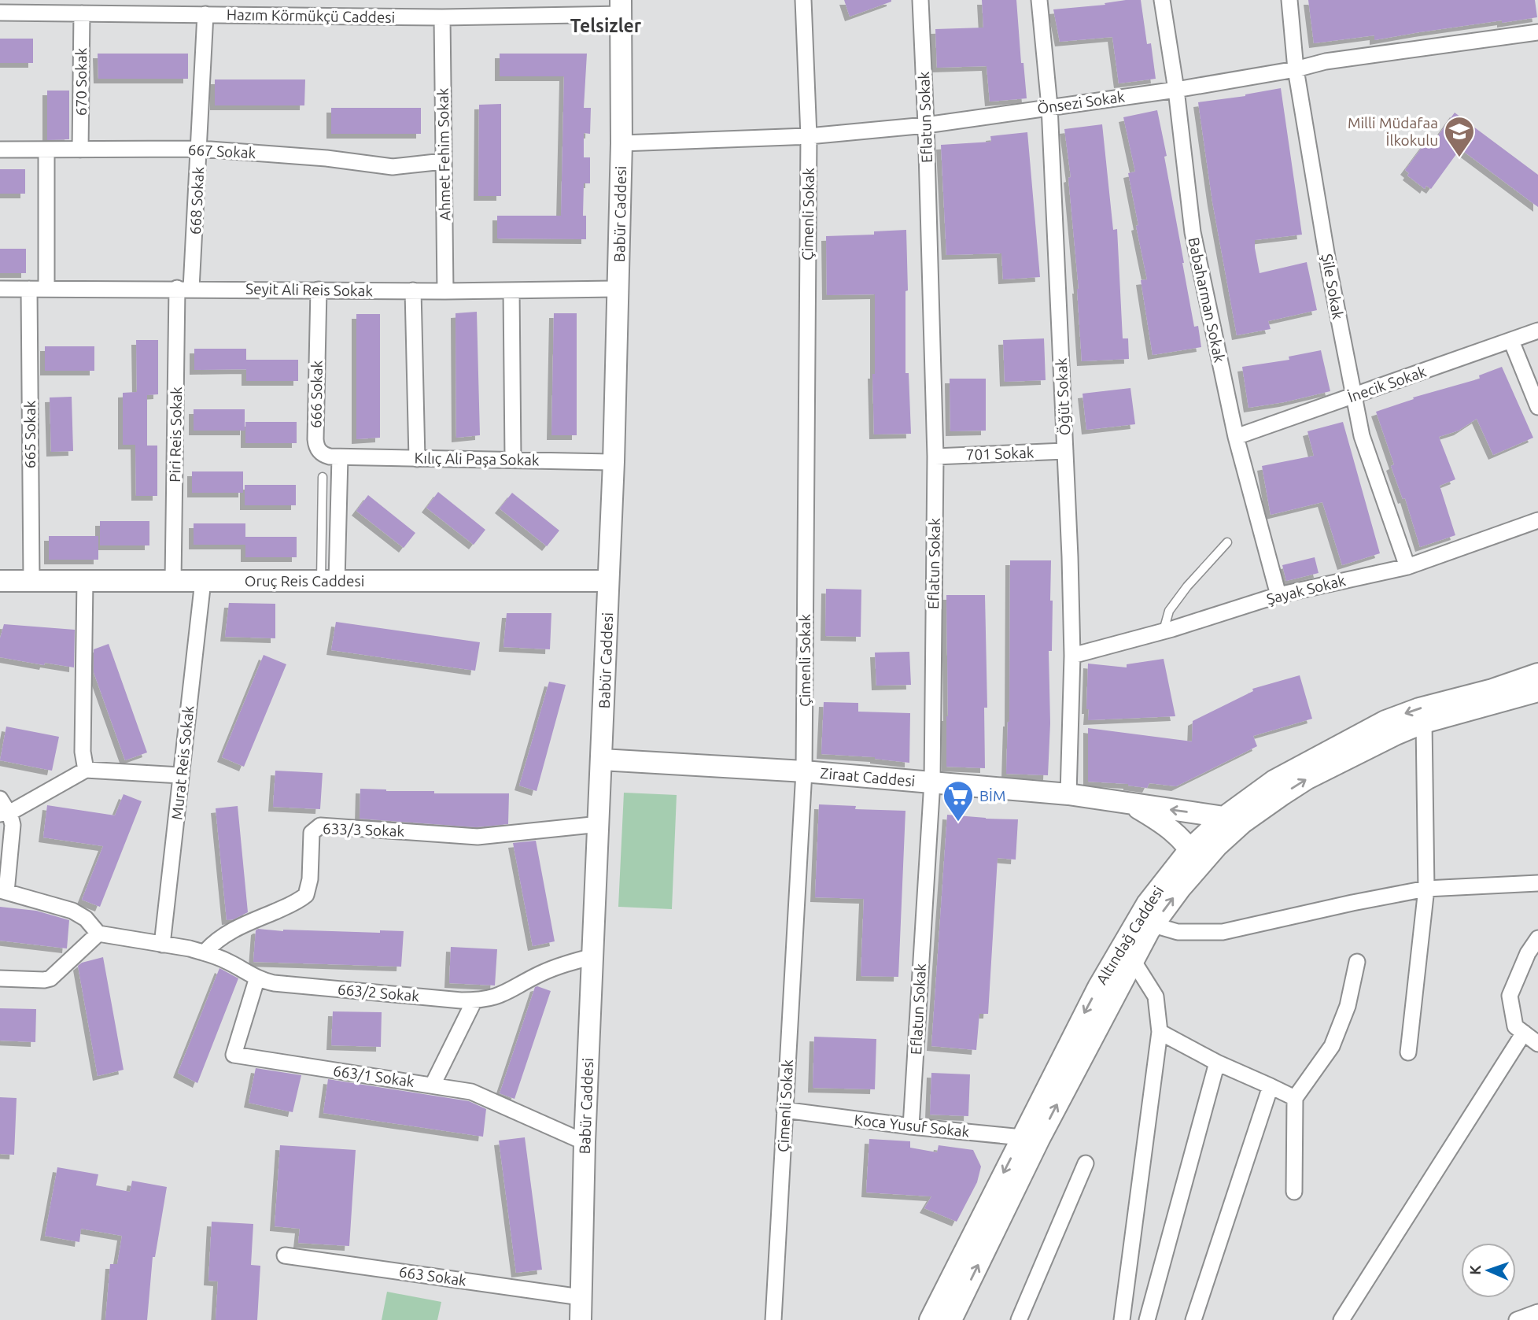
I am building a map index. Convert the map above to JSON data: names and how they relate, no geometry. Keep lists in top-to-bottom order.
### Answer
{
  "streets": {
    "main road": [
      "Babür Caddesi",
      "Oruç Reis Caddesi",
      "Ziraat Caddesi",
      "Altındağ Caddesi"
    ],
    "street": [
      "Hazım Körmükçü Caddesi",
      "670 Sokak",
      "Önsezi Sokak",
      "Eflatun Sokak",
      "667 Sokak",
      "Ahmet Fehim Sokak",
      "668 Sokak",
      "Çimenli Sokak",
      "Şile Sokak",
      "Seyit Ali Reis Sokak",
      "Babaharman Sokak",
      "İnecik Sokak",
      "666 Sokak",
      "Öğüt Sokak",
      "665 Sokak",
      "Piri Reis Sokak",
      "701 Sokak",
      "Kılıç Ali Paşa Sokak",
      "Şayak Sokak",
      "Murat Reis Sokak",
      "633/3 Sokak",
      "663/2 Sokak",
      "663/1 Sokak",
      "Koca Yusuf Sokak",
      "663 Sokak"
    ]
  },
  "crossings": [
    ["Hazım Körmükçü Caddesi", "670 Sokak"],
    ["Hazım Körmükçü Caddesi", "Ahmet Fehim Sokak"],
    ["Hazım Körmükçü Caddesi", "668 Sokak"],
    ["Hazım Körmükçü Caddesi", "Babür Caddesi"],
    ["670 Sokak", "667 Sokak"],
    ["Önsezi Sokak", "Eflatun Sokak"],
    ["Önsezi Sokak", "Babür Caddesi"],
    ["Önsezi Sokak", "Çimenli Sokak"],
    ["Önsezi Sokak", "Şile Sokak"],
    ["Önsezi Sokak", "Babaharman Sokak"],
    ["Önsezi Sokak", "Öğüt Sokak"],
    ["Eflatun Sokak", "701 Sokak"],
    ["Eflatun Sokak", "Ziraat Caddesi"],
    ["Eflatun Sokak", "Koca Yusuf Sokak"],
    ["667 Sokak", "Ahmet Fehim Sokak"],
    ["667 Sokak", "668 Sokak"],
    ["Ahmet Fehim Sokak", "Seyit Ali Reis Sokak"],
    ["668 Sokak", "Seyit Ali Reis Sokak"],
    ["668 Sokak", "Piri Reis Sokak"],
    ["Babür Caddesi", "Seyit Ali Reis Sokak"],
    ["Babür Caddesi", "Kılıç Ali Paşa Sokak"],
    ["Babür Caddesi", "Oruç Reis Caddesi"],
    ["Babür Caddesi", "Ziraat Caddesi"],
    ["Babür Caddesi", "633/3 Sokak"],
    ["Babür Caddesi", "663/2 Sokak"],
    ["Babür Caddesi", "663/1 Sokak"],
    ["Babür Caddesi", "663 Sokak"],
    ["Çimenli Sokak", "Ziraat Caddesi"],
    ["Çimenli Sokak", "Koca Yusuf Sokak"],
    ["Şile Sokak", "İnecik Sokak"],
    ["Şile Sokak", "Şayak Sokak"],
    ["Seyit Ali Reis Sokak", "666 Sokak"],
    ["Seyit Ali Reis Sokak", "665 Sokak"],
    ["Seyit Ali Reis Sokak", "Piri Reis Sokak"],
    ["Babaharman Sokak", "İnecik Sokak"],
    ["Babaharman Sokak", "Şayak Sokak"],
    ["666 Sokak", "Kılıç Ali Paşa Sokak"],
    ["Öğüt Sokak", "701 Sokak"],
    ["Öğüt Sokak", "Şayak Sokak"],
    ["Öğüt Sokak", "Ziraat Caddesi"],
    ["665 Sokak", "Oruç Reis Caddesi"],
    ["Piri Reis Sokak", "Oruç Reis Caddesi"],
    ["Oruç Reis Caddesi", "Murat Reis Sokak"],
    ["Murat Reis Sokak", "663/2 Sokak"],
    ["Ziraat Caddesi", "Altındağ Caddesi"],
    ["633/3 Sokak", "663/2 Sokak"],
    ["Altındağ Caddesi", "Koca Yusuf Sokak"],
    ["663/2 Sokak", "663/1 Sokak"]
  ],
  "districts": ["Telsizler"],
  "places": {
    "school or university": ["Milli Müdafaa İlkokulu"],
    "supermarket": ["BİM"]
  },
  "north": "left"
}
